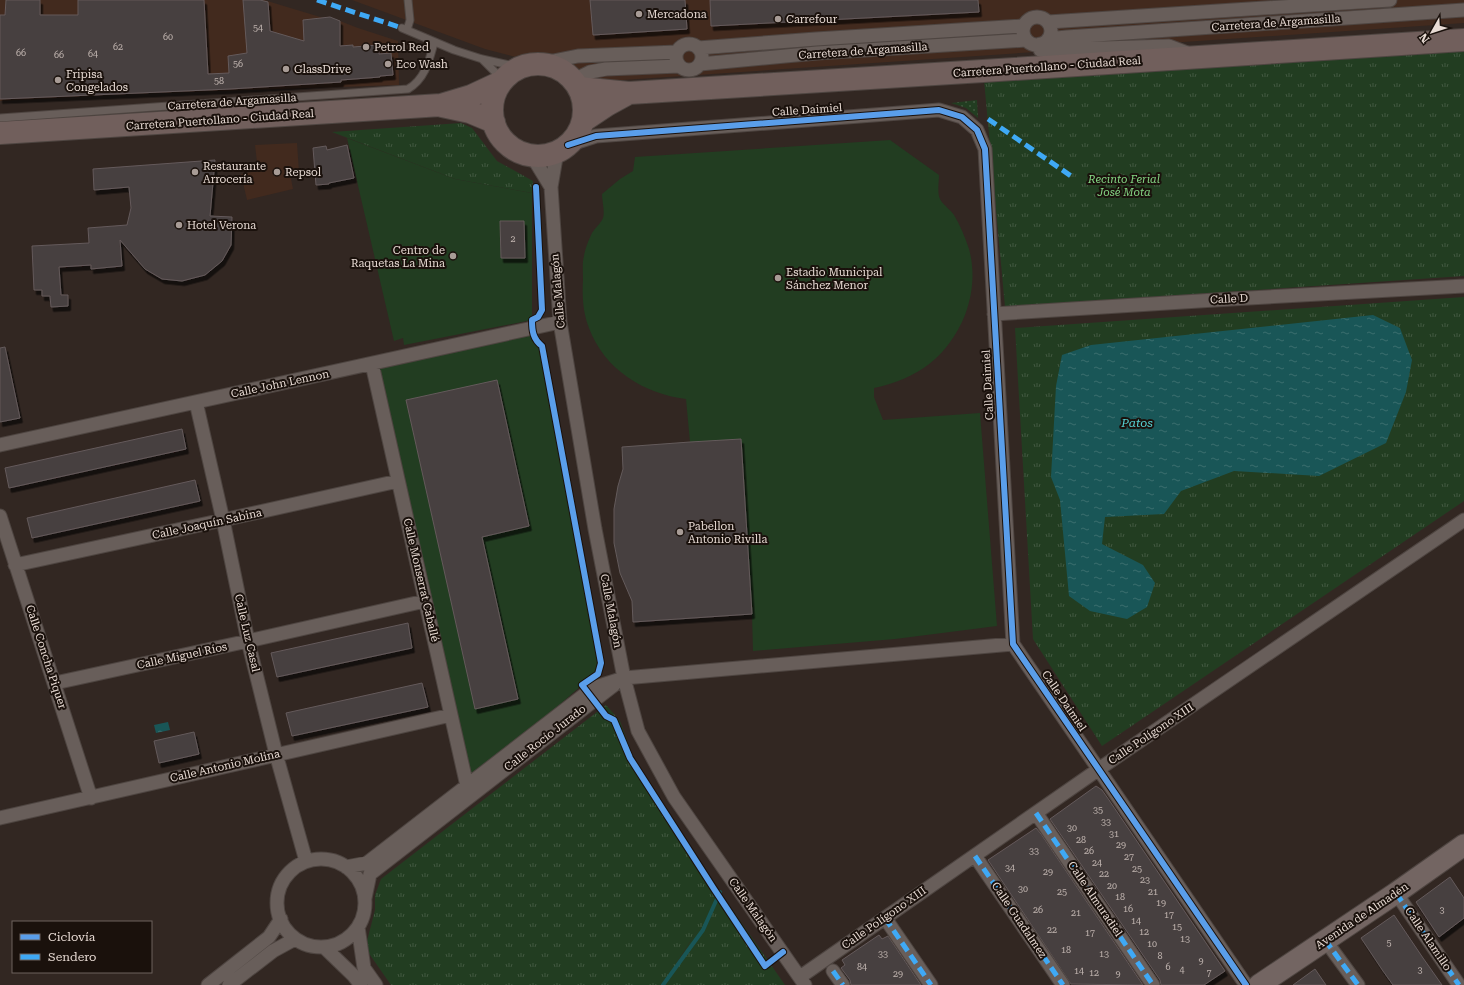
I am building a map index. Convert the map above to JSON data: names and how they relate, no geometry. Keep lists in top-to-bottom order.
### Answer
{
  "streets": {
    "highway": ["Carretera Puertollano - Ciudad Real"],
    "main road": ["Avenida de Almadén"],
    "street": [
      "Carretera de Argamasilla",
      "Calle Daimiel",
      "Calle Malagón",
      "Calle D",
      "Calle John Lennon",
      "Calle Joaquín Sabina",
      "Calle Monserrat Caballé",
      "Calle Luz Casal",
      "Calle Miguel Ríos",
      "Calle Concha Piquer",
      "Calle Polígono XIII",
      "Calle Rocío Jurado",
      "Calle Antonio Molina",
      "Calle Almuradiel",
      "Calle Guadalmez",
      "Calle Alamillo"
    ]
  },
  "crossings": [
    ["Carretera de Argamasilla", "Carretera Puertollano - Ciudad Real"],
    ["Carretera Puertollano - Ciudad Real", "Calle Daimiel"],
    ["Carretera Puertollano - Ciudad Real", "Calle Malagón"],
    ["Calle Daimiel", "Calle Malagón"],
    ["Calle Daimiel", "Calle D"],
    ["Calle Daimiel", "Calle Polígono XIII"],
    ["Calle Malagón", "Calle John Lennon"],
    ["Calle Malagón", "Calle Polígono XIII"],
    ["Calle Malagón", "Calle Rocío Jurado"],
    ["Calle John Lennon", "Calle Monserrat Caballé"],
    ["Calle John Lennon", "Calle Luz Casal"],
    ["Calle Joaquín Sabina", "Calle Monserrat Caballé"],
    ["Calle Joaquín Sabina", "Calle Luz Casal"],
    ["Calle Joaquín Sabina", "Calle Concha Piquer"],
    ["Calle Monserrat Caballé", "Calle Miguel Ríos"],
    ["Calle Monserrat Caballé", "Calle Rocío Jurado"],
    ["Calle Monserrat Caballé", "Calle Antonio Molina"],
    ["Calle Luz Casal", "Calle Miguel Ríos"],
    ["Calle Luz Casal", "Calle Rocío Jurado"],
    ["Calle Luz Casal", "Calle Antonio Molina"],
    ["Calle Miguel Ríos", "Calle Concha Piquer"],
    ["Calle Concha Piquer", "Calle Antonio Molina"],
    ["Calle Polígono XIII", "Calle Almuradiel"],
    ["Calle Polígono XIII", "Calle Guadalmez"],
    ["Avenida de Almadén", "Calle Alamillo"]
  ],
  "water": ["Patos"],
  "parks": ["Recinto Ferial José Mota"],
  "places": [
    "Mercadona",
    "Carrefour",
    "Petrol Red",
    "Eco Wash",
    "GlassDrive",
    "Fripisa Congelados",
    "Restaurante Arrocería",
    "Repsol",
    "Hotel Verona",
    "Centro de Raquetas La Mina",
    "Estadio Municipal Sánchez Menor",
    "Pabellon Antonio Rivilla"
  ],
  "house_numbers": [
    "54",
    "60",
    "62",
    "66",
    "64",
    "66",
    "56",
    "58",
    "2",
    "35",
    "33",
    "30",
    "31",
    "28",
    "29",
    "33",
    "26",
    "27",
    "24",
    "34",
    "25",
    "29",
    "22",
    "23",
    "20",
    "30",
    "25",
    "21",
    "18",
    "19",
    "16",
    "26",
    "3",
    "21",
    "17",
    "14",
    "15",
    "22",
    "12",
    "17",
    "13",
    "5",
    "10",
    "18",
    "33",
    "13",
    "8",
    "9",
    "84",
    "6",
    "4",
    "3",
    "14",
    "12",
    "7",
    "29",
    "9"
  ],
  "legend": ["Ciclovía", "Sendero"],
  "north": "bottom left"
}
